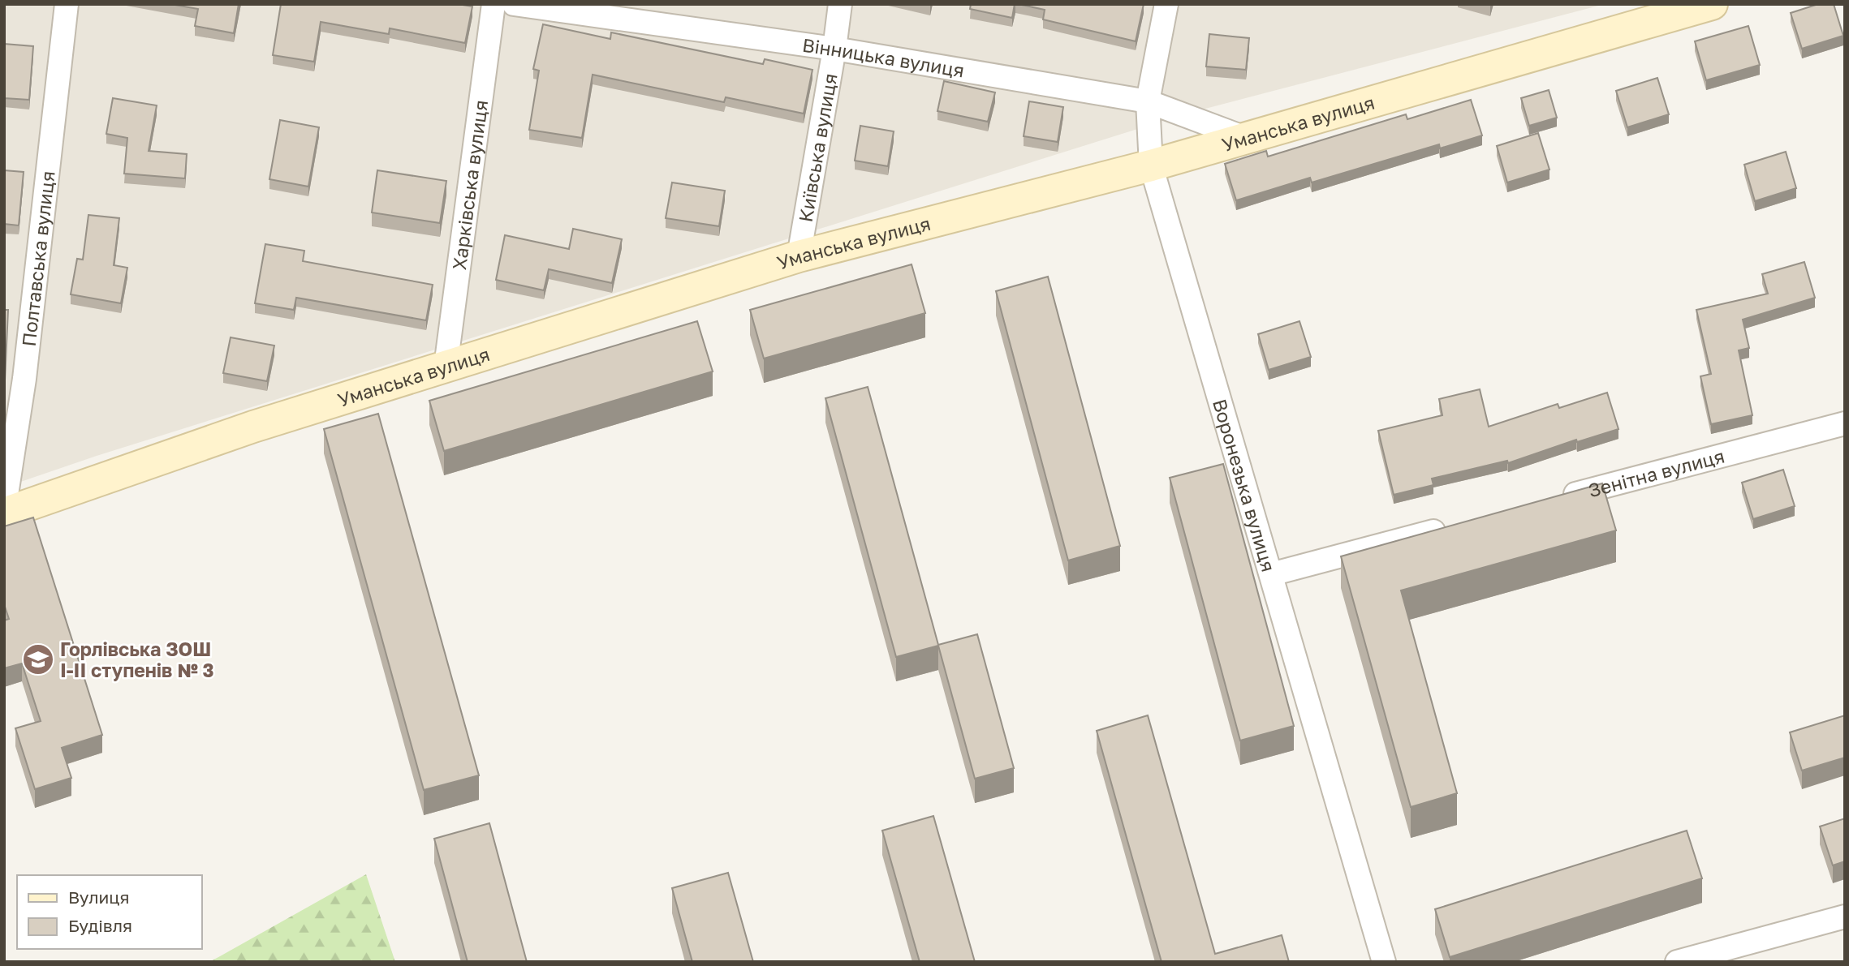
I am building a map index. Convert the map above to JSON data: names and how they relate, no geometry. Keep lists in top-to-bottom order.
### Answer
{
  "streets": {
    "street": [
      "Вінницька вулиця",
      "Уманська вулиця",
      "Київська вулиця",
      "Харківська вулиця",
      "Полтавська вулиця",
      "Зенітна вулиця",
      "Воронезька вулиця"
    ]
  },
  "crossings": [
    ["Вінницька вулиця", "Уманська вулиця"],
    ["Вінницька вулиця", "Київська вулиця"],
    ["Вінницька вулиця", "Воронезька вулиця"],
    ["Уманська вулиця", "Київська вулиця"],
    ["Уманська вулиця", "Харківська вулиця"],
    ["Уманська вулиця", "Полтавська вулиця"],
    ["Уманська вулиця", "Воронезька вулиця"]
  ],
  "places": {
    "school or university": ["Горлівська ЗОШ І-ІІ ступенів № 3"]
  },
  "legend": ["Вулиця", "Будівля"]
}
